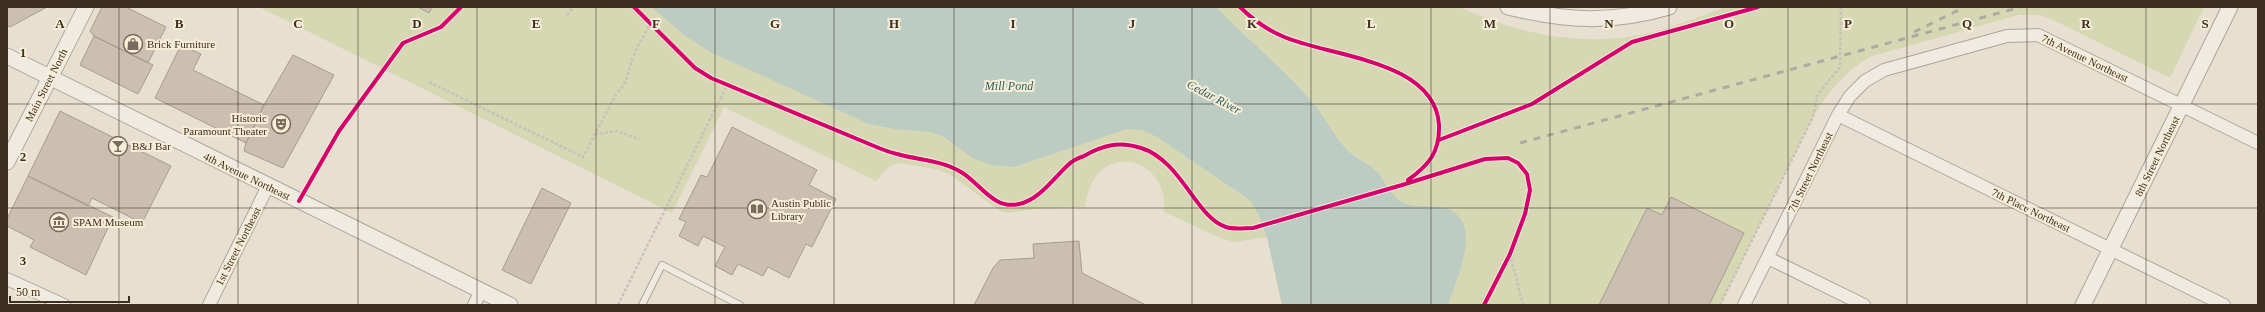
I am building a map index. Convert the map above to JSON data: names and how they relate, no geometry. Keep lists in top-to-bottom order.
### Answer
{
  "streets": {
    "street": [
      "7th Avenue Northeast",
      "Main Street North",
      "8th Street Northeast",
      "7th Street Northeast",
      "4th Avenue Northeast",
      "7th Place Northeast",
      "1st Street Northeast"
    ]
  },
  "crossings": [
    ["7th Avenue Northeast", "8th Street Northeast"],
    ["7th Avenue Northeast", "7th Street Northeast"],
    ["Main Street North", "4th Avenue Northeast"],
    ["8th Street Northeast", "7th Place Northeast"],
    ["7th Street Northeast", "7th Place Northeast"],
    ["4th Avenue Northeast", "1st Street Northeast"]
  ],
  "water": ["Mill Pond", "Cedar River"],
  "places": {
    "shop": ["Brick Furniture"],
    "theatre": ["Historic Paramount Theater"],
    "bar": ["B&J Bar"],
    "library": ["Austin Public Library"],
    "museum": ["SPAM Museum"]
  },
  "scale_bar": "50 m",
  "grid": {
    "columns": [
      "A",
      "B",
      "C",
      "D",
      "E",
      "F",
      "G",
      "H",
      "I",
      "J",
      "K",
      "L",
      "M",
      "N",
      "O",
      "P",
      "Q",
      "R",
      "S"
    ],
    "rows": ["1", "2", "3"]
  }
}
